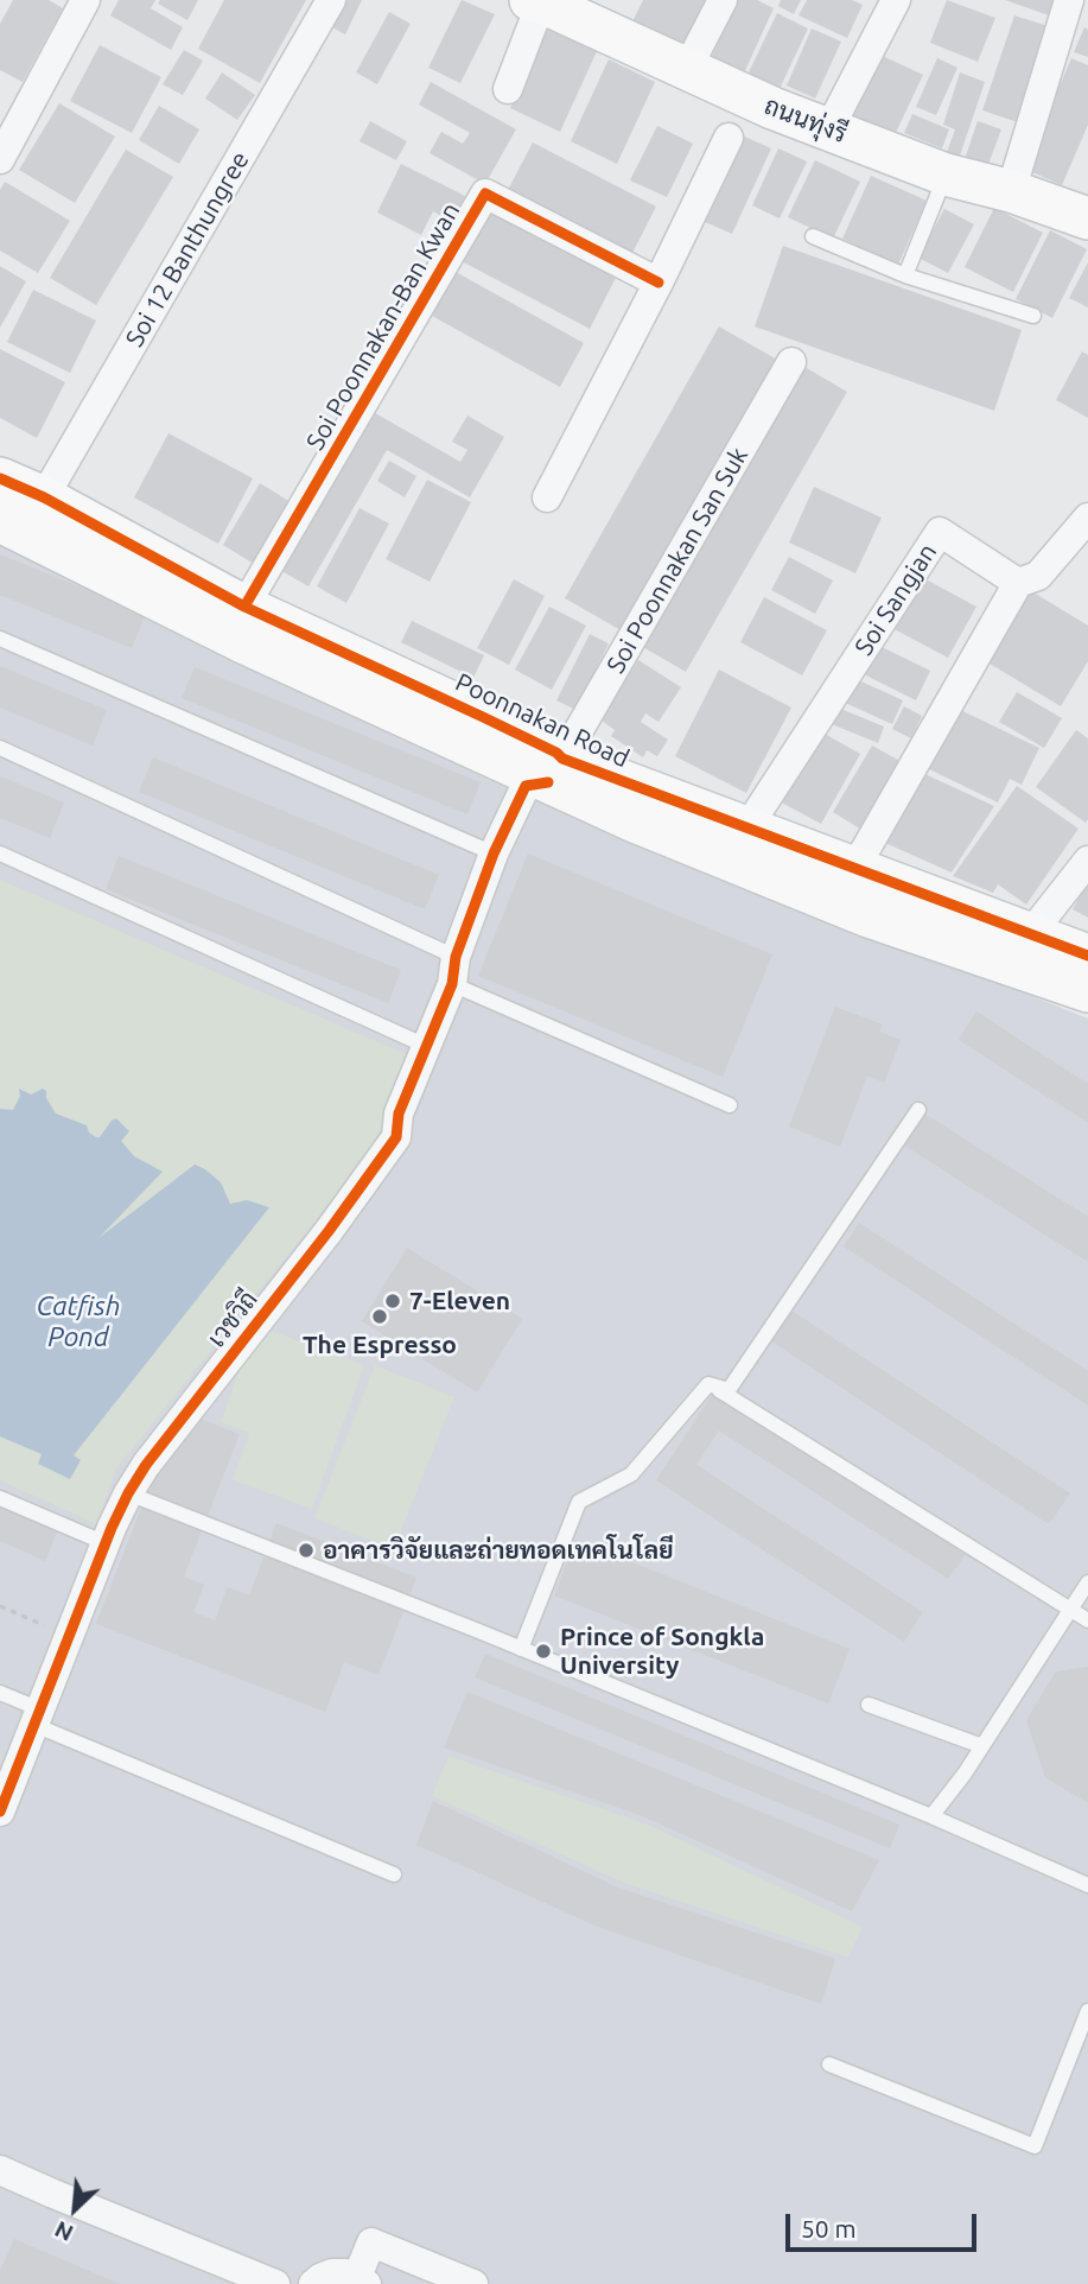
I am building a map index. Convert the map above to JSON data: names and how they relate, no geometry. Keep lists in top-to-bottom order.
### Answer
{
  "streets": {
    "street": [
      "ถนนทุ่งรี",
      "Soi 12 Banthungree",
      "Soi Poonnakan-Ban Kwan",
      "Soi Poonnakan San Suk",
      "Soi Sangjan",
      "Poonnakan Road",
      "เวชวิถี"
    ]
  },
  "crossings": [
    ["Soi 12 Banthungree", "Poonnakan Road"],
    ["Soi Poonnakan-Ban Kwan", "Poonnakan Road"],
    ["Soi Poonnakan San Suk", "Poonnakan Road"],
    ["Soi Poonnakan San Suk", "เวชวิถี"],
    ["Soi Sangjan", "Poonnakan Road"],
    ["Poonnakan Road", "เวชวิถี"]
  ],
  "water": ["Catfish Pond"],
  "places": [
    "7-Eleven",
    "The Espresso",
    "อาคารวิจัยและถ่ายทอดเทคโนโลยี",
    "Prince of Songkla University"
  ],
  "scale_bar": "50 m",
  "north": "bottom left"
}
